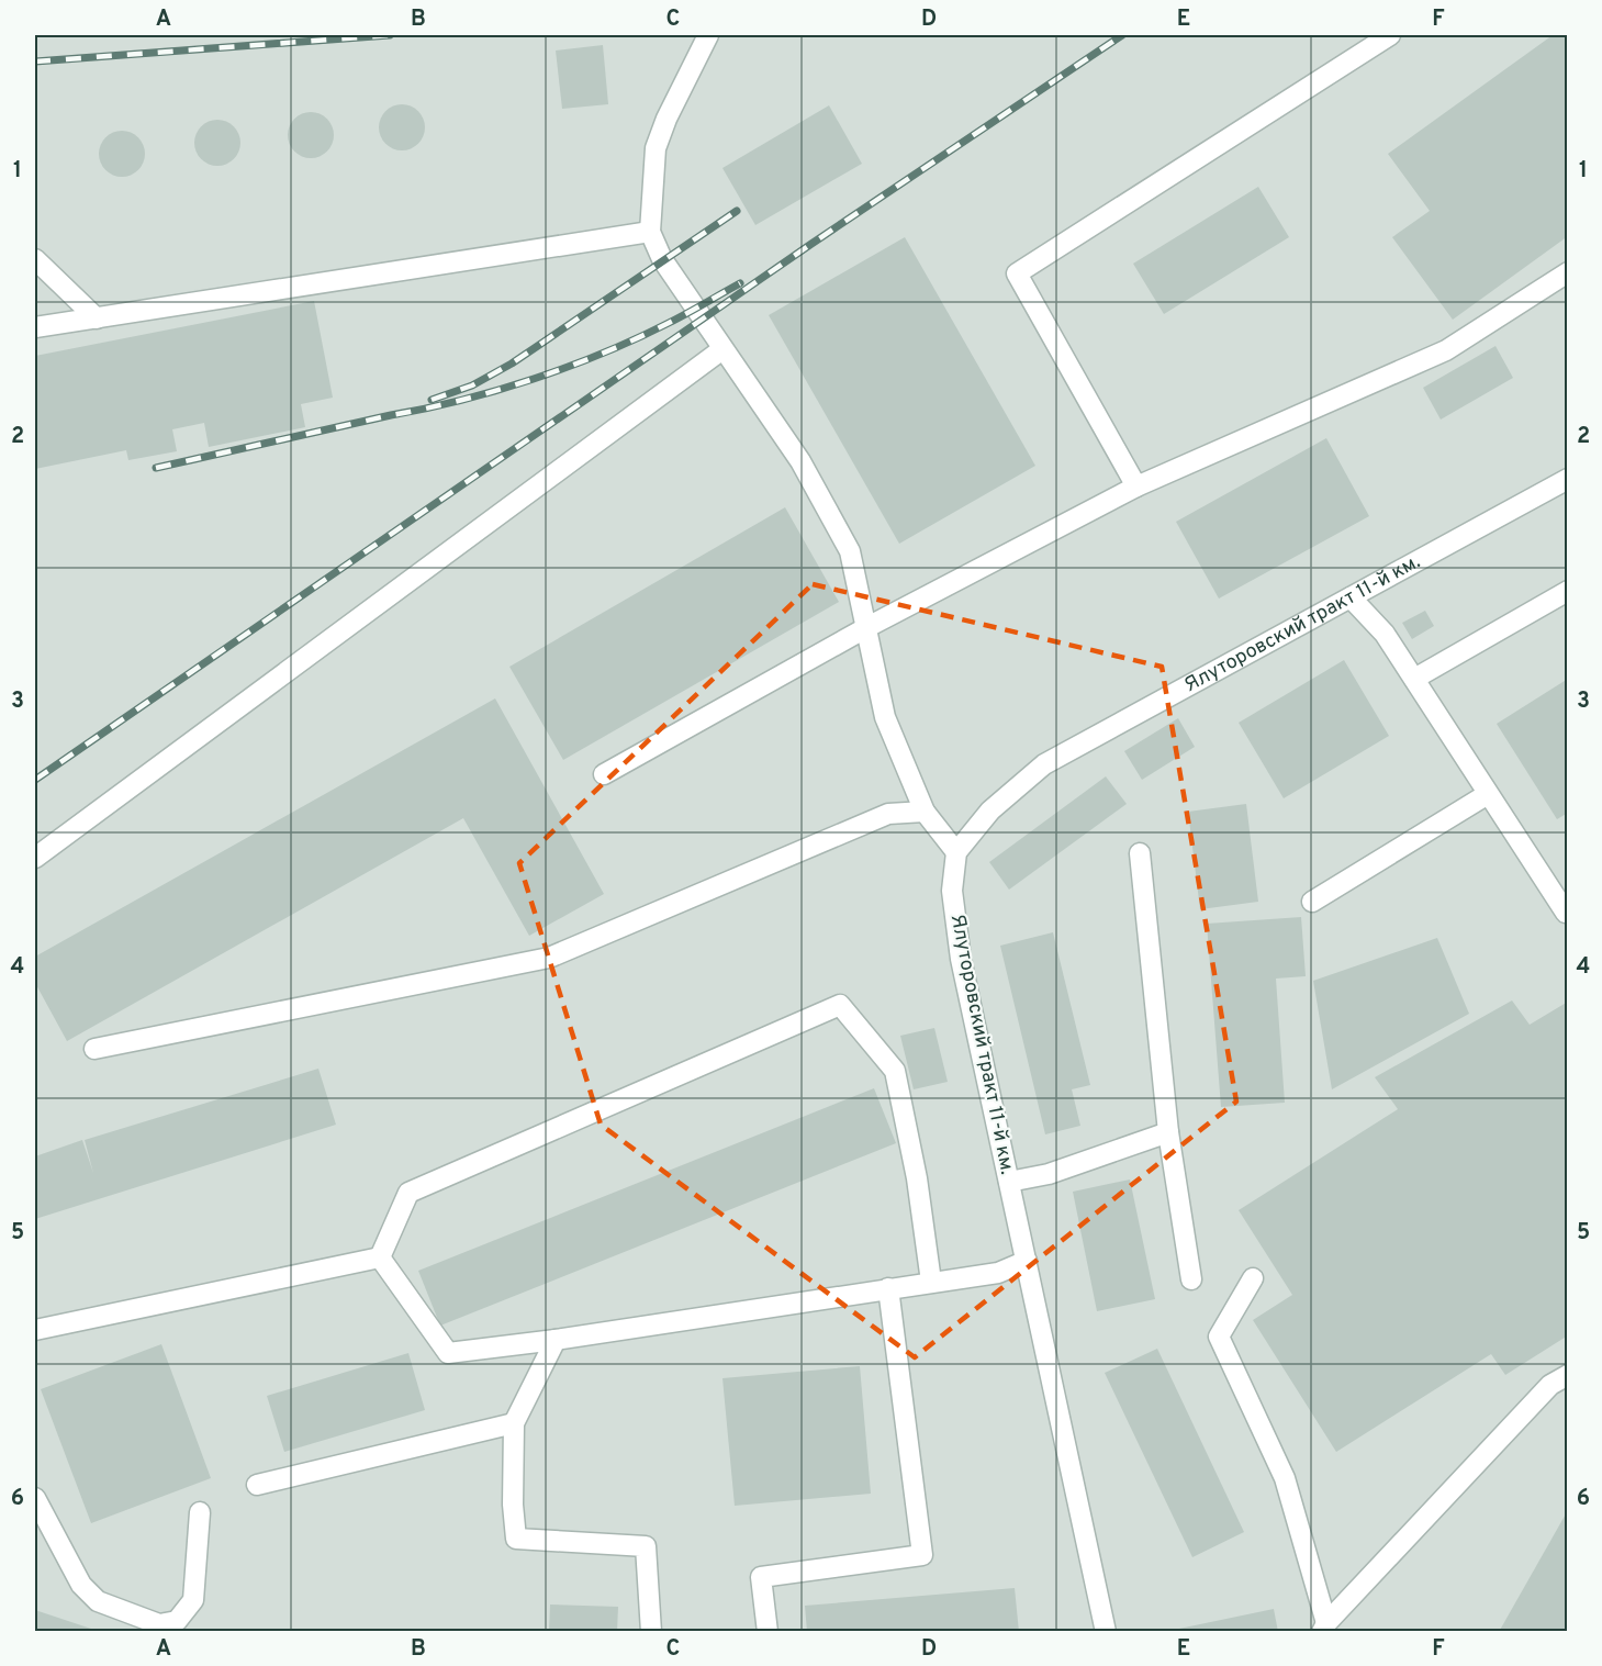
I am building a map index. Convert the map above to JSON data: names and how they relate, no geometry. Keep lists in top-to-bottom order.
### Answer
{
  "streets": {
    "street": ["Ялуторовский тракт 11-й км."]
  },
  "grid": {
    "columns": [
      "A",
      "B",
      "C",
      "D",
      "E",
      "F"
    ],
    "rows": [
      "1",
      "2",
      "3",
      "4",
      "5",
      "6"
    ]
  }
}
